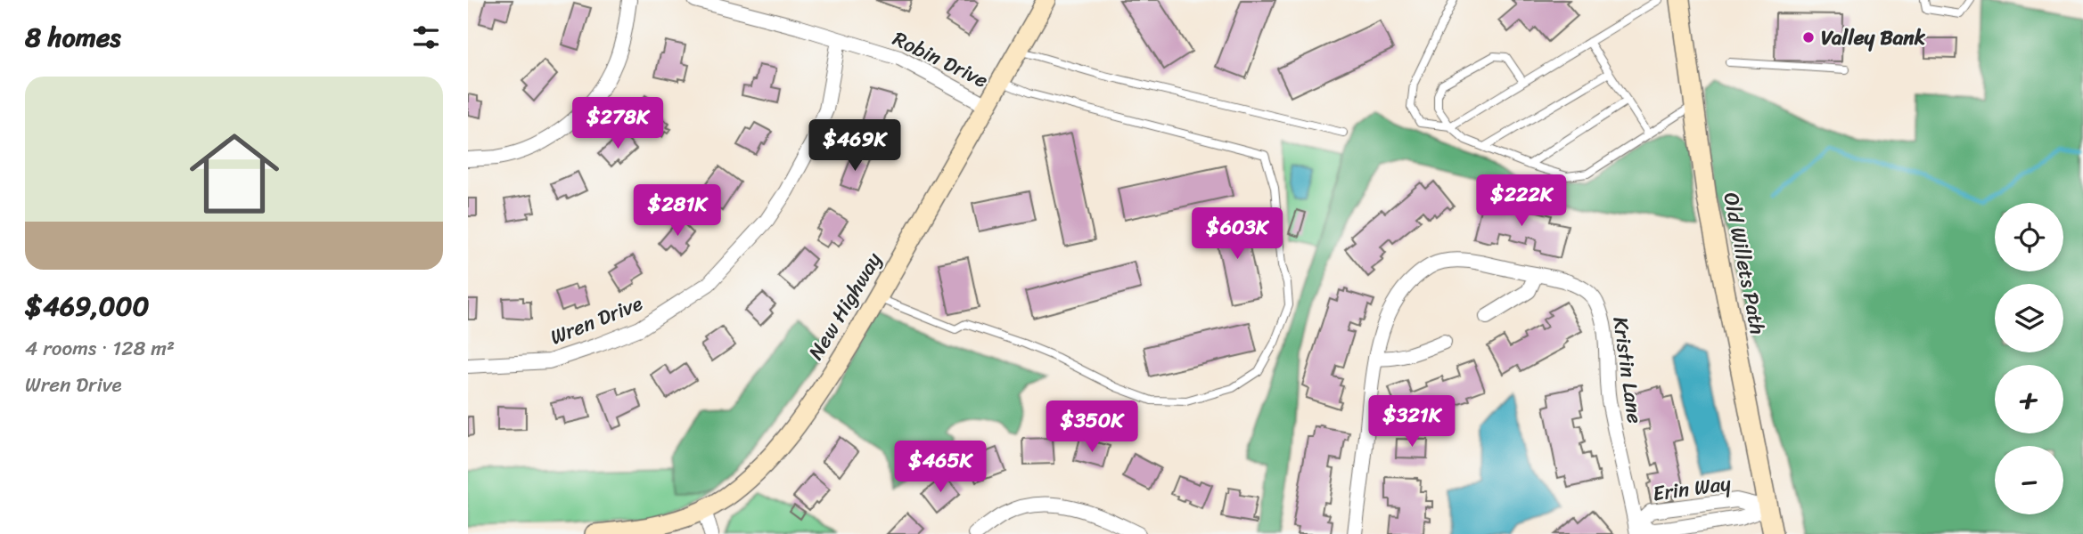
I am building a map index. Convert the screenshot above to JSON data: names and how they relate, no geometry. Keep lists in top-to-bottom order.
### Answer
{
  "streets": {
    "street": [
      "Robin Drive",
      "Old Willets Path",
      "New Highway",
      "Wren Drive",
      "Kristin Lane",
      "Erin Way"
    ]
  },
  "crossings": [
    ["Robin Drive", "New Highway"],
    ["Robin Drive", "Wren Drive"],
    ["Old Willets Path", "Erin Way"],
    ["Kristin Lane", "Erin Way"]
  ],
  "places": ["Valley Bank"],
  "page": {
    "heading": "8 homes",
    "list": [
      {
        "name": "$469,000",
        "note": "4 rooms · 128 m² · Wren Drive"
      }
    ],
    "price": [
      "$278K",
      "$469K",
      "$222K",
      "$281K",
      "$603K",
      "$321K",
      "$350K",
      "$465K"
    ],
    "map_buttons": ["+", "−"]
  }
}
